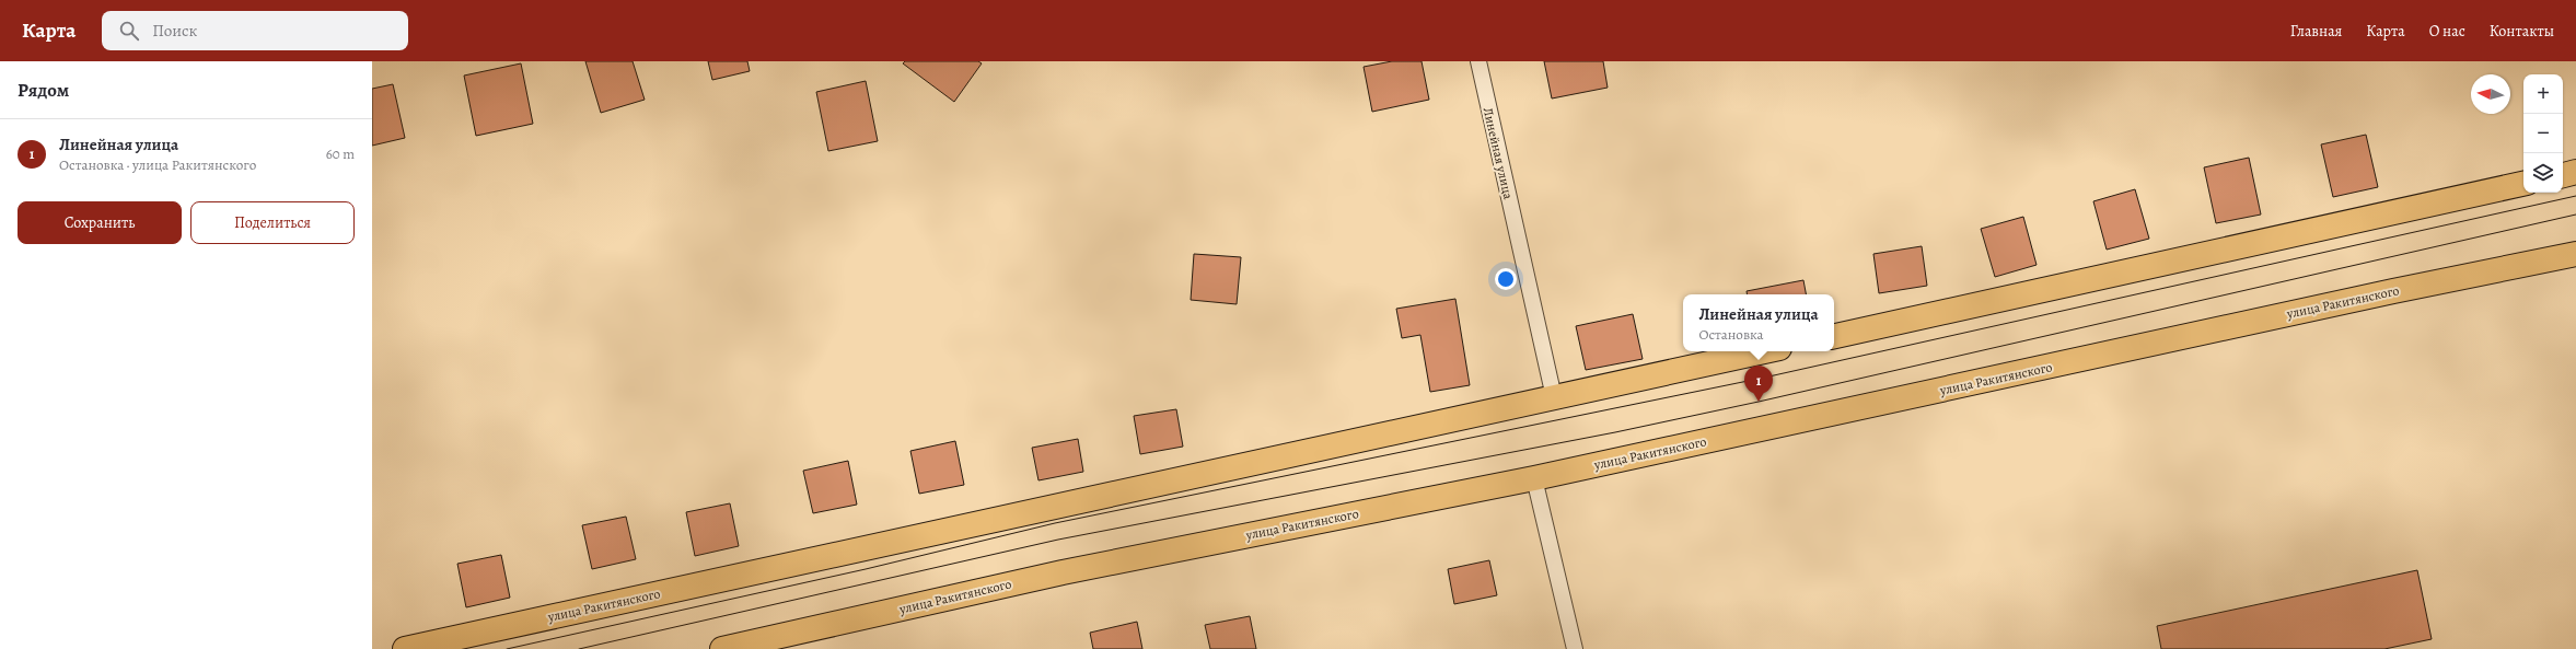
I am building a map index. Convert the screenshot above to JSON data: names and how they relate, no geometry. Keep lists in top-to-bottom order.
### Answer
{
  "streets": {
    "main road": ["улица Ракитянского"],
    "lane": ["Линейная улица"]
  },
  "crossings": [
    ["Линейная улица", "улица Ракитянского"]
  ],
  "north": "left",
  "page": {
    "header": "Карта",
    "search": "Поиск",
    "nav": [
      "Главная",
      "Карта",
      "О нас",
      "Контакты"
    ],
    "heading": "Рядом",
    "map_buttons": ["+", "−"],
    "list": [
      {
        "mark": "1",
        "name": "Линейная улица",
        "note": "Остановка · улица Ракитянского",
        "value": "60 m"
      }
    ],
    "buttons": ["Сохранить", "Поделиться"],
    "popup": ["Линейная улица", "Остановка"],
    "pins": "1"
  }
}
